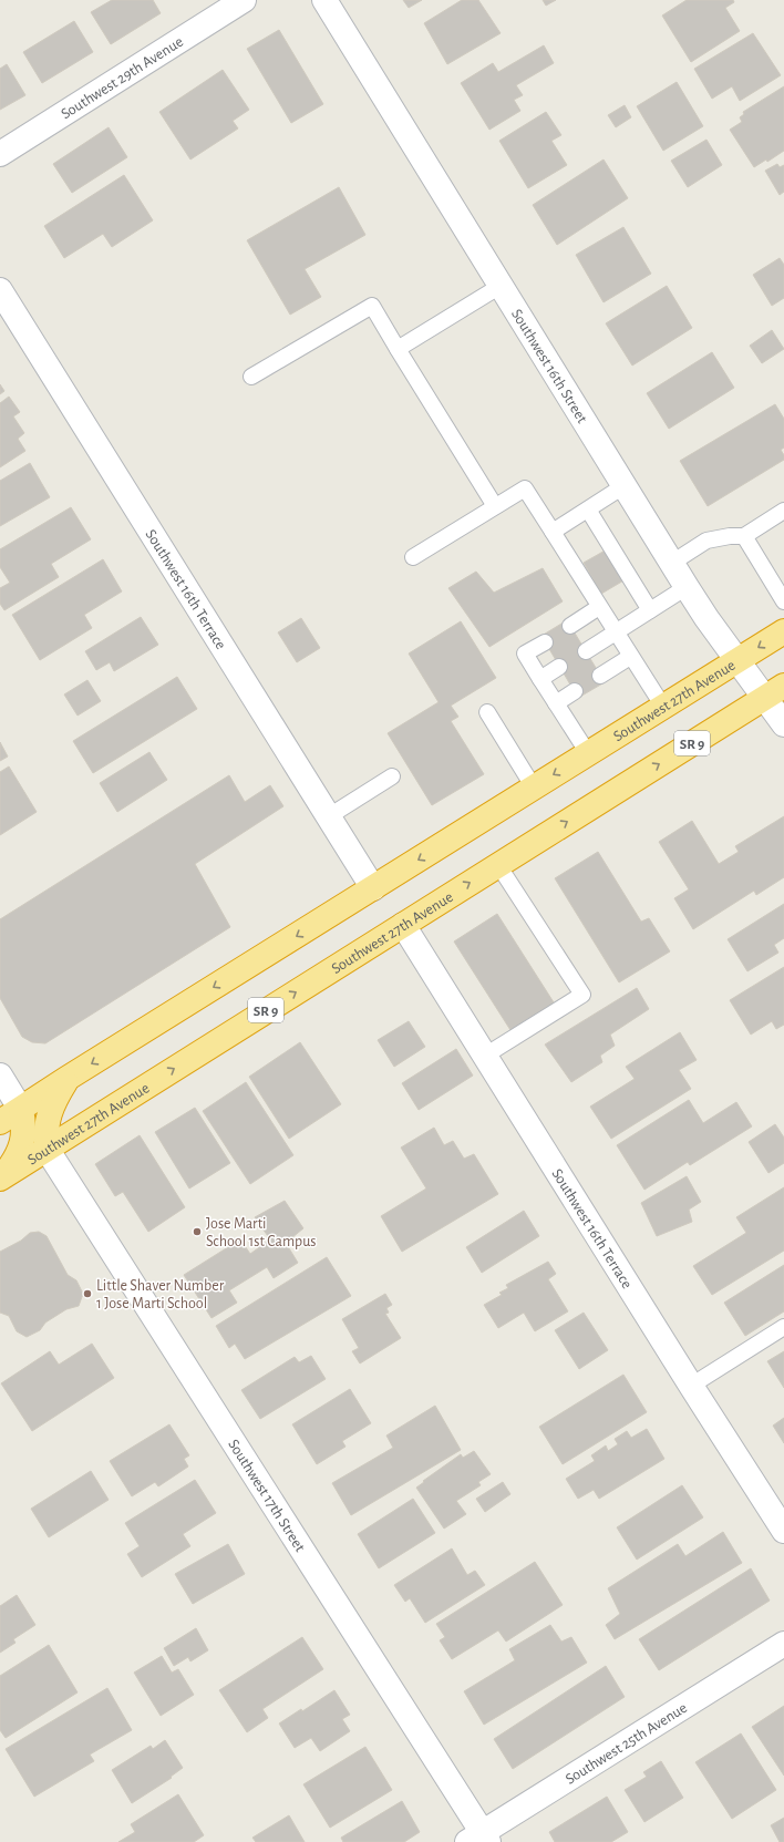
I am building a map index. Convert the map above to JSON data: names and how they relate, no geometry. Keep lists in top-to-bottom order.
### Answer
{
  "streets": {
    "highway": ["Southwest 27th Avenue", "SR 9"],
    "street": [
      "Southwest 29th Avenue",
      "Southwest 16th Street",
      "Southwest 16th Terrace",
      "Southwest 17th Street",
      "Southwest 25th Avenue"
    ]
  },
  "crossings": [
    ["Southwest 16th Street", "Southwest 27th Avenue"],
    ["Southwest 16th Terrace", "Southwest 27th Avenue"],
    ["Southwest 27th Avenue", "Southwest 17th Street"],
    ["Southwest 17th Street", "Southwest 25th Avenue"]
  ],
  "places": ["Jose Marti School 1st Campus", "Little Shaver Number 1 Jose Marti School"]
}
